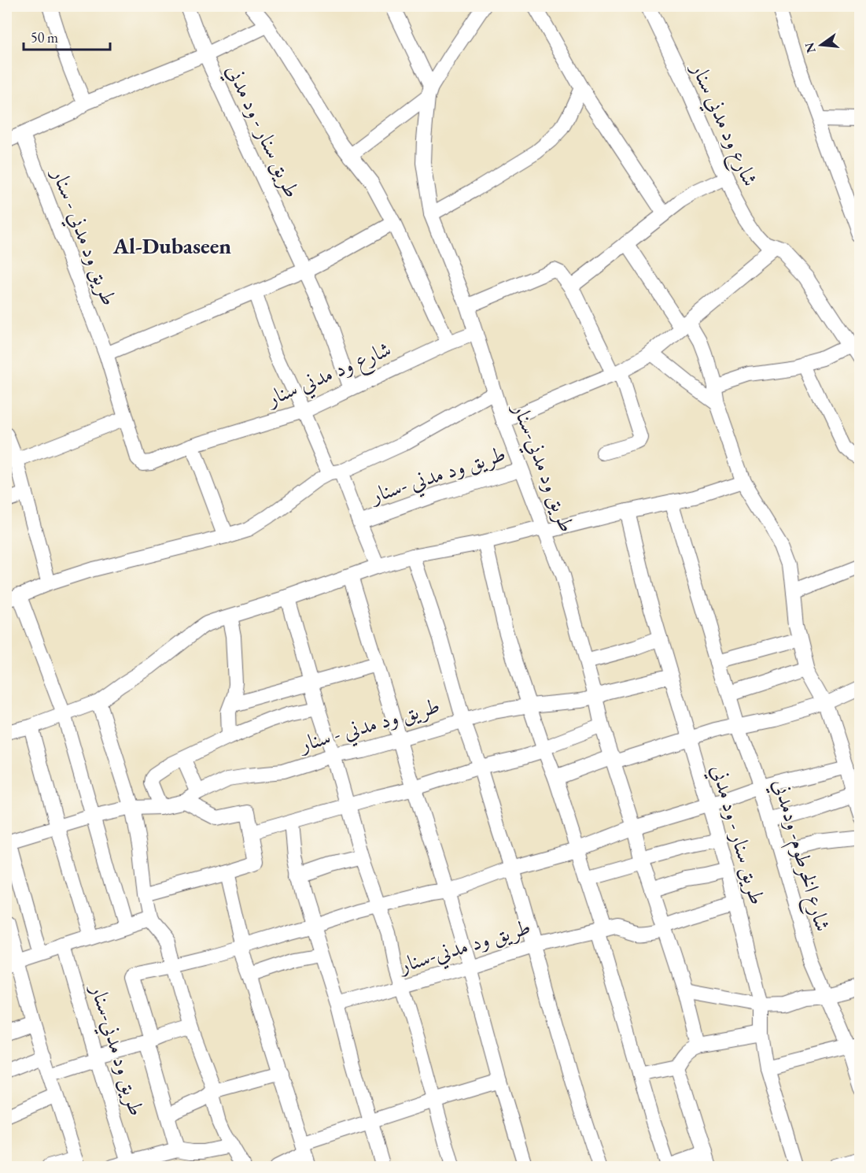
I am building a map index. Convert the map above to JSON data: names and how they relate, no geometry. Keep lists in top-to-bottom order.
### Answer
{
  "streets": {
    "street": [
      "شارع ود مدني سنار",
      "طريق سنار - ود مدني",
      "طريق ود مدني - سنار",
      "طريق ود مدني-سنار",
      "طريق ود مدني -سنار",
      "شارع الخرطوم- ودمدني"
    ]
  },
  "crossings": [
    ["شارع ود مدني سنار", "طريق سنار - ود مدني"],
    ["شارع ود مدني سنار", "طريق ود مدني - سنار"],
    ["شارع ود مدني سنار", "طريق ود مدني-سنار"],
    ["طريق ود مدني - سنار", "طريق ود مدني-سنار"],
    ["طريق ود مدني-سنار", "طريق ود مدني -سنار"]
  ],
  "districts": ["Al-Dubaseen"],
  "scale_bar": "50 m",
  "north": "left"
}
